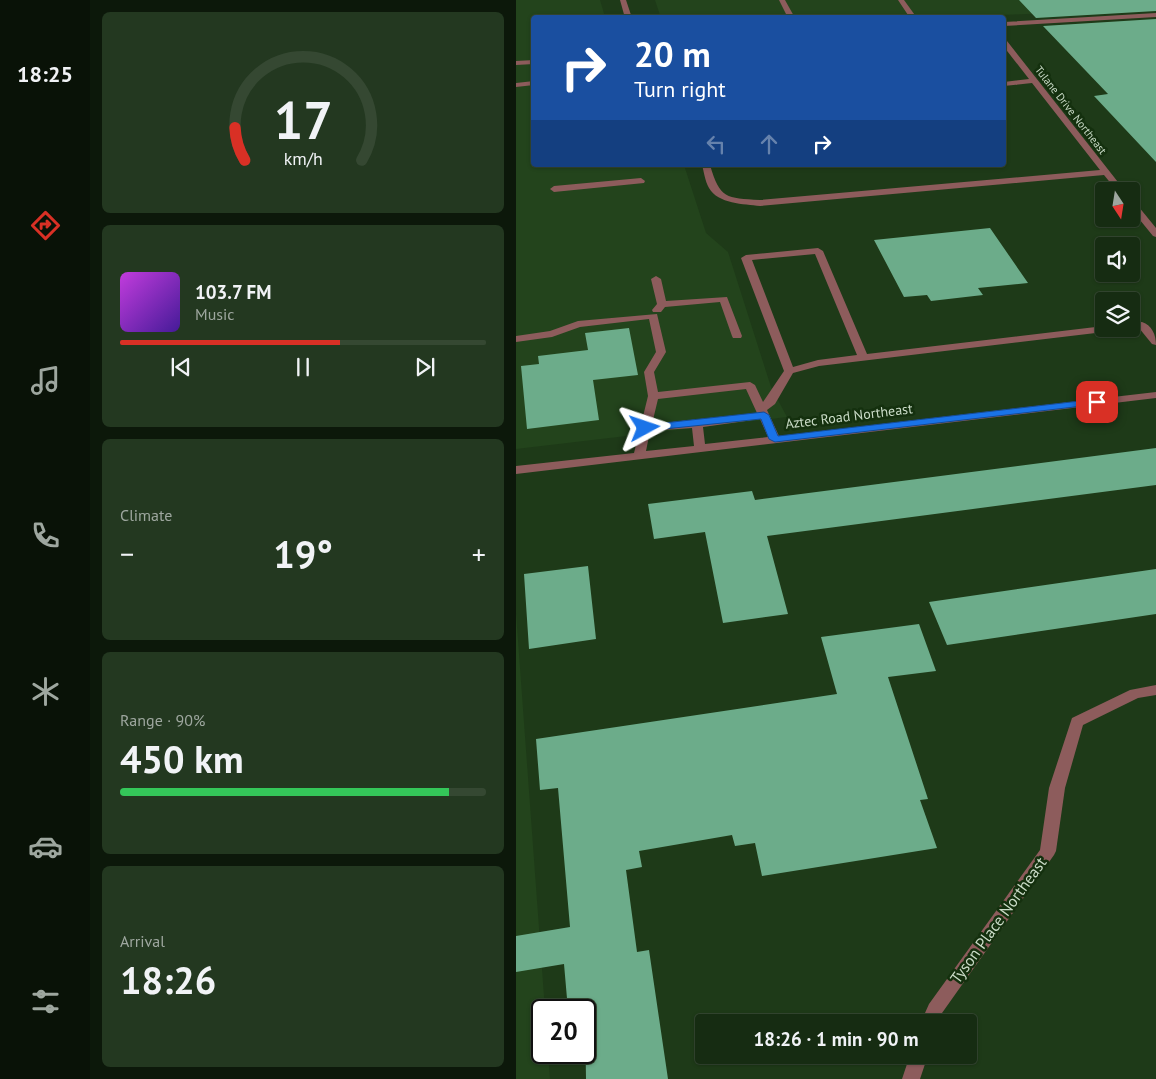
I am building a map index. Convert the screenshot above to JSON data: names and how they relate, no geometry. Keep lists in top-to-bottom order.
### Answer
{
  "streets": {
    "street": ["Tulane Drive Northeast", "Aztec Road Northeast", "Tyson Place Northeast"]
  },
  "north": "bottom",
  "page": {
    "tabs": "18:25",
    "turn": ["20 m", "Turn right"],
    "song": ["103.7 FM", "Music"],
    "tile": [
      "Climate",
      ["Range · 90%", "450 km"],
      ["Arrival", "18:26"]
    ],
    "heat": ["−", "19°", "+"],
    "limit": "20",
    "trip": "18:26 · 1 min · 90 m",
    "gauge": ["17", "km/h"]
  }
}
